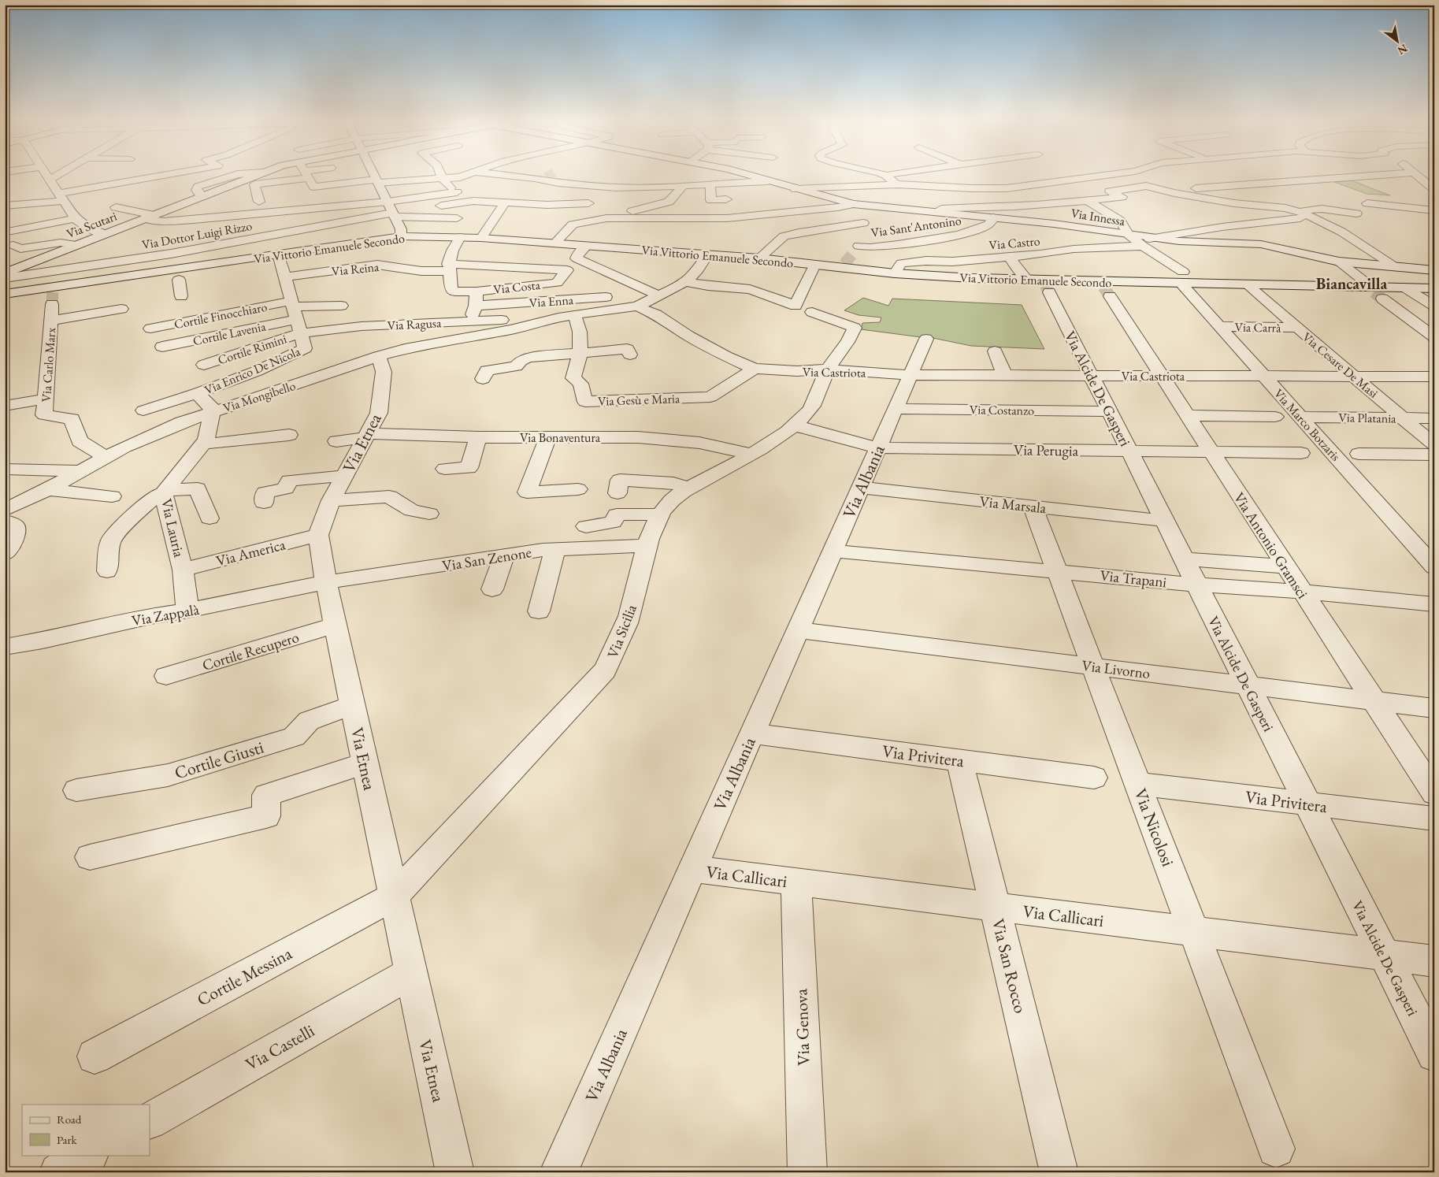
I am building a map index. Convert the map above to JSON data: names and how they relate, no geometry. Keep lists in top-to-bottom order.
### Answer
{
  "streets": {
    "street": [
      "Via Innessa",
      "Via Scutari",
      "Via Sant'Antonino",
      "Via Dottor Luigi Rizzo",
      "Via Castro",
      "Via Vittorio Emanuele Secondo",
      "Via Reina",
      "Via Costa",
      "Via Enna",
      "Cortile Finocchiaro",
      "Via Ragusa",
      "Via Carrà",
      "Cortile Lavenia",
      "Cortile Rimini",
      "Via Carlo Marx",
      "Via Cesare De Masi",
      "Via Enrico De Nicola",
      "Via Castriota",
      "Via Alcide De Gasperi",
      "Via Mongibello",
      "Via Gesù e Maria",
      "Via Costanzo",
      "Via Platania",
      "Via Marco Botzaris",
      "Via Bonaventura",
      "Via Etnea",
      "Via Perugia",
      "Via Albania",
      "Via Marsala",
      "Via Lauria",
      "Via Antonio Gramsci",
      "Via America",
      "Via San Zenone",
      "Via Trapani",
      "Via Zappalà",
      "Via Sicilia",
      "Cortile Recupero",
      "Via Livorno",
      "Via Privitera",
      "Cortile Giusti",
      "Via Nicolosi",
      "Via Callicari",
      "Via San Rocco",
      "Cortile Messina",
      "Via Genova",
      "Via Castelli"
    ]
  },
  "crossings": [
    ["Via Innessa", "Via Sant'Antonino"],
    ["Via Innessa", "Via Marco Botzaris"],
    ["Via Sant'Antonino", "Via Vittorio Emanuele Secondo"],
    ["Via Castro", "Via Vittorio Emanuele Secondo"],
    ["Via Castro", "Via Marco Botzaris"],
    ["Via Vittorio Emanuele Secondo", "Via Carlo Marx"],
    ["Via Vittorio Emanuele Secondo", "Via Cesare De Masi"],
    ["Via Vittorio Emanuele Secondo", "Via Enrico De Nicola"],
    ["Via Vittorio Emanuele Secondo", "Via Alcide De Gasperi"],
    ["Via Vittorio Emanuele Secondo", "Via Marco Botzaris"],
    ["Via Vittorio Emanuele Secondo", "Via Antonio Gramsci"],
    ["Via Reina", "Via Costa"],
    ["Via Reina", "Via Enrico De Nicola"],
    ["Cortile Finocchiaro", "Via Ragusa"],
    ["Cortile Finocchiaro", "Cortile Lavenia"],
    ["Cortile Finocchiaro", "Cortile Rimini"],
    ["Cortile Finocchiaro", "Via Enrico De Nicola"],
    ["Via Ragusa", "Cortile Lavenia"],
    ["Via Ragusa", "Cortile Rimini"],
    ["Via Ragusa", "Via Enrico De Nicola"],
    ["Via Ragusa", "Via Mongibello"],
    ["Via Carrà", "Via Cesare De Masi"],
    ["Via Carrà", "Via Marco Botzaris"],
    ["Cortile Lavenia", "Cortile Rimini"],
    ["Cortile Lavenia", "Via Enrico De Nicola"],
    ["Cortile Rimini", "Via Enrico De Nicola"],
    ["Via Carlo Marx", "Via Mongibello"],
    ["Via Cesare De Masi", "Via Castriota"],
    ["Via Cesare De Masi", "Via Platania"],
    ["Via Enrico De Nicola", "Via Mongibello"],
    ["Via Enrico De Nicola", "Via Lauria"],
    ["Via Castriota", "Via Alcide De Gasperi"],
    ["Via Castriota", "Via Gesù e Maria"],
    ["Via Castriota", "Via Marco Botzaris"],
    ["Via Castriota", "Via Albania"],
    ["Via Castriota", "Via Antonio Gramsci"],
    ["Via Castriota", "Via Sicilia"],
    ["Via Alcide De Gasperi", "Via Costanzo"],
    ["Via Alcide De Gasperi", "Via Perugia"],
    ["Via Alcide De Gasperi", "Via Marsala"],
    ["Via Alcide De Gasperi", "Via Trapani"],
    ["Via Alcide De Gasperi", "Via Livorno"],
    ["Via Alcide De Gasperi", "Via Privitera"],
    ["Via Alcide De Gasperi", "Via Callicari"],
    ["Via Mongibello", "Via Etnea"],
    ["Via Mongibello", "Via Lauria"],
    ["Via Costanzo", "Via Albania"],
    ["Via Platania", "Via Marco Botzaris"],
    ["Via Bonaventura", "Via Etnea"],
    ["Via Bonaventura", "Via Sicilia"],
    ["Via Etnea", "Via America"],
    ["Via Etnea", "Via San Zenone"],
    ["Via Etnea", "Via Zappalà"],
    ["Via Etnea", "Via Sicilia"],
    ["Via Etnea", "Cortile Recupero"],
    ["Via Etnea", "Cortile Giusti"],
    ["Via Etnea", "Cortile Messina"],
    ["Via Etnea", "Via Castelli"],
    ["Via Perugia", "Via Albania"],
    ["Via Perugia", "Via Antonio Gramsci"],
    ["Via Perugia", "Via Sicilia"],
    ["Via Albania", "Via Marsala"],
    ["Via Albania", "Via Trapani"],
    ["Via Albania", "Via Livorno"],
    ["Via Albania", "Via Privitera"],
    ["Via Albania", "Via Callicari"],
    ["Via Marsala", "Via Nicolosi"],
    ["Via Lauria", "Via America"],
    ["Via Lauria", "Via Zappalà"],
    ["Via Antonio Gramsci", "Via Trapani"],
    ["Via Antonio Gramsci", "Via Livorno"],
    ["Via San Zenone", "Via Zappalà"],
    ["Via San Zenone", "Via Sicilia"],
    ["Via Trapani", "Via Nicolosi"],
    ["Via Sicilia", "Cortile Messina"],
    ["Via Livorno", "Via Nicolosi"],
    ["Via Privitera", "Via Nicolosi"],
    ["Via Privitera", "Via San Rocco"],
    ["Via Nicolosi", "Via Callicari"],
    ["Via Callicari", "Via San Rocco"],
    ["Via Callicari", "Via Genova"]
  ],
  "districts": ["Biancavilla"],
  "legend": ["Road", "Park"],
  "north": "bottom right"
}
